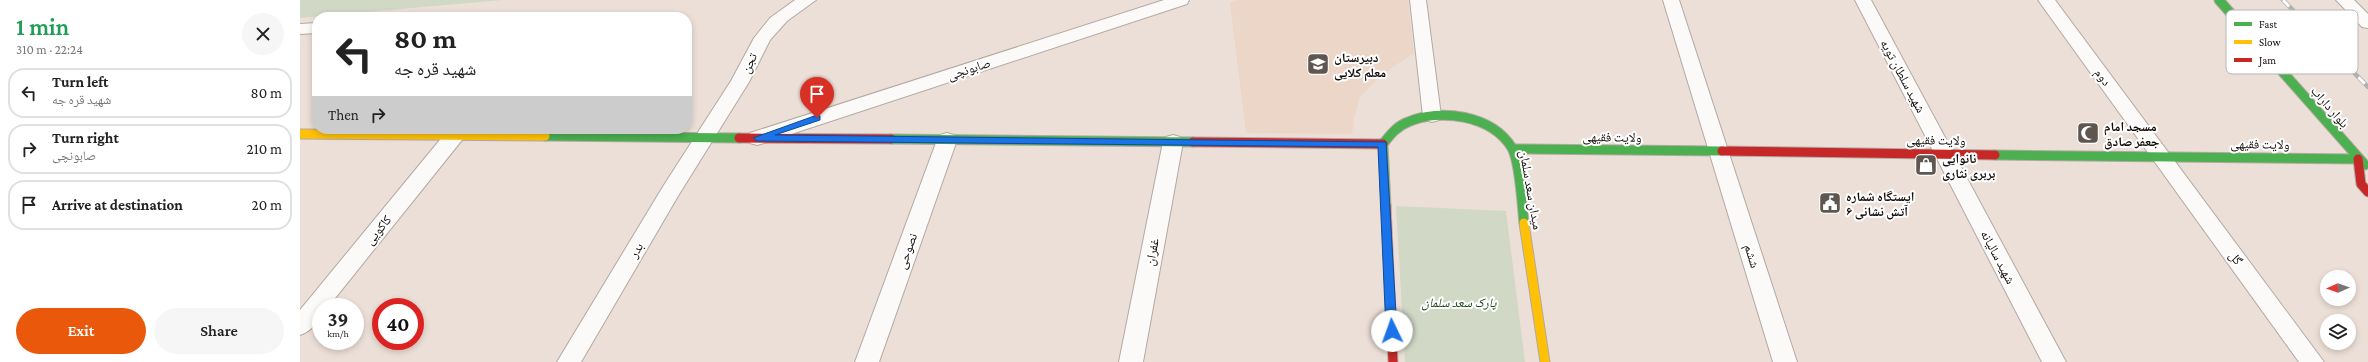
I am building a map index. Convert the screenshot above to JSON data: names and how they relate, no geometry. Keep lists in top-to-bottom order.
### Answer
{
  "streets": {
    "street": [
      "تجن",
      "صابونچی",
      "شهید سلطان تویه",
      "دوم",
      "بلوار داراب",
      "ولایت فقیهی",
      "میدان سعد سلمان",
      "کاکویی",
      "بدر",
      "نصوحی",
      "غفران",
      "ششم",
      "شهید سالیانه",
      "گل"
    ]
  },
  "crossings": [
    ["تجن", "بدر"],
    ["شهید سلطان تویه", "ولایت فقیهی"],
    ["شهید سلطان تویه", "شهید سالیانه"],
    ["دوم", "ولایت فقیهی"],
    ["دوم", "گل"],
    ["بلوار داراب", "ولایت فقیهی"],
    ["ولایت فقیهی", "میدان سعد سلمان"],
    ["ولایت فقیهی", "ششم"],
    ["ولایت فقیهی", "شهید سالیانه"],
    ["ولایت فقیهی", "گل"]
  ],
  "parks": ["پارک سعد سلمان"],
  "places": {
    "school or university": ["دبیرستان معلم کلایی"],
    "mosque": ["مسجد امام جعفر صادق"],
    "shop": ["نانوایی بربری نثاری"],
    "public building": ["ایستگاه شماره ۶ آتش نشانی"]
  },
  "legend": ["Fast", "Slow", "Jam"],
  "north": "left",
  "page": {
    "heading": ["1 min", "310 m · 22:24"],
    "turn": ["80 m", "شهید قره جه"],
    "list": [
      {
        "name": "Turn left",
        "note": "شهید قره جه",
        "value": "80 m"
      },
      {
        "name": "Turn right",
        "note": "صابونچی",
        "value": "210 m"
      },
      {
        "name": "Arrive at destination",
        "value": "20 m"
      }
    ],
    "then": "Then",
    "speed": "39 km/h",
    "limit": "40",
    "buttons": ["Exit", "Share"]
  }
}
